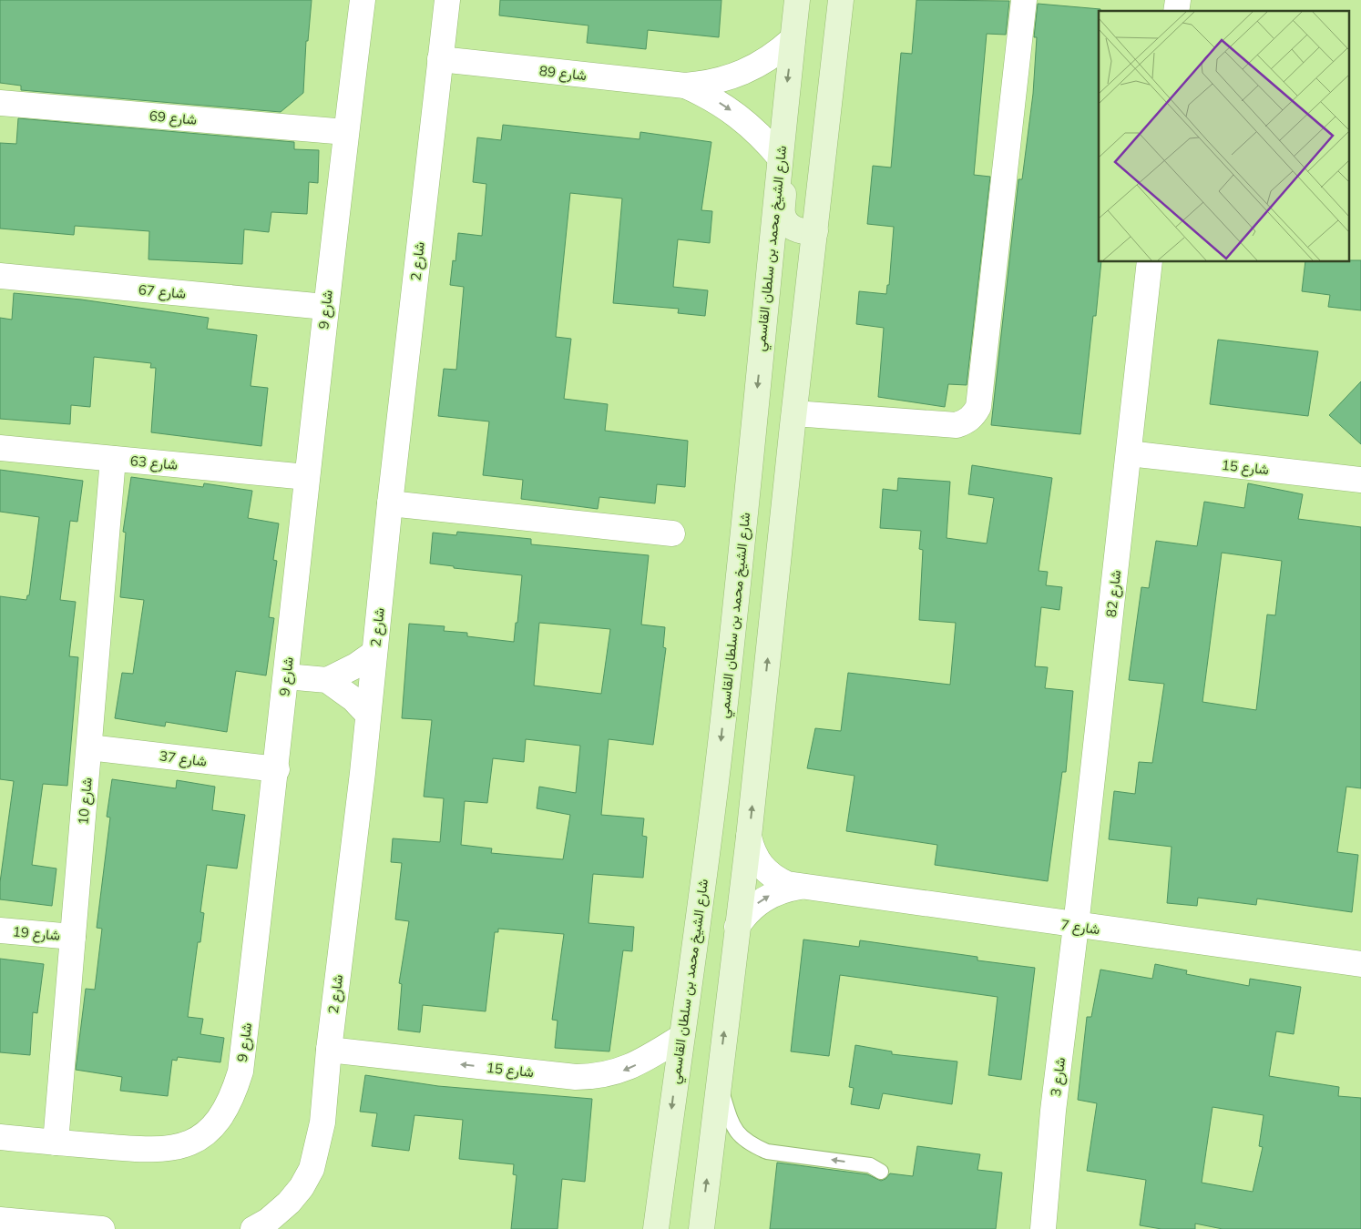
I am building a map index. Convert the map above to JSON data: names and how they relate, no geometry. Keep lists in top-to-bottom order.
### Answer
{
  "streets": {
    "main road": ["شارع الشيخ محمد بن سلطان القاسمي"],
    "street": [
      "شارع 89",
      "شارع 69",
      "شارع 2",
      "شارع 67",
      "شارع 9",
      "شارع 63",
      "شارع 15",
      "شارع 82",
      "شارع 37",
      "شارع 10",
      "شارع 7",
      "شارع 19",
      "شارع 3"
    ]
  },
  "crossings": [
    ["شارع 89", "شارع الشيخ محمد بن سلطان القاسمي"],
    ["شارع 89", "شارع 2"],
    ["شارع 69", "شارع 9"],
    ["شارع الشيخ محمد بن سلطان القاسمي", "شارع 15"],
    ["شارع 2", "شارع 15"],
    ["شارع 67", "شارع 9"],
    ["شارع 9", "شارع 63"],
    ["شارع 9", "شارع 37"],
    ["شارع 9", "شارع 10"],
    ["شارع 63", "شارع 10"],
    ["شارع 15", "شارع 82"],
    ["شارع 82", "شارع 7"],
    ["شارع 82", "شارع 3"],
    ["شارع 37", "شارع 10"],
    ["شارع 10", "شارع 19"],
    ["شارع 7", "شارع 3"]
  ],
  "one_way": ["شارع 15"]
}
